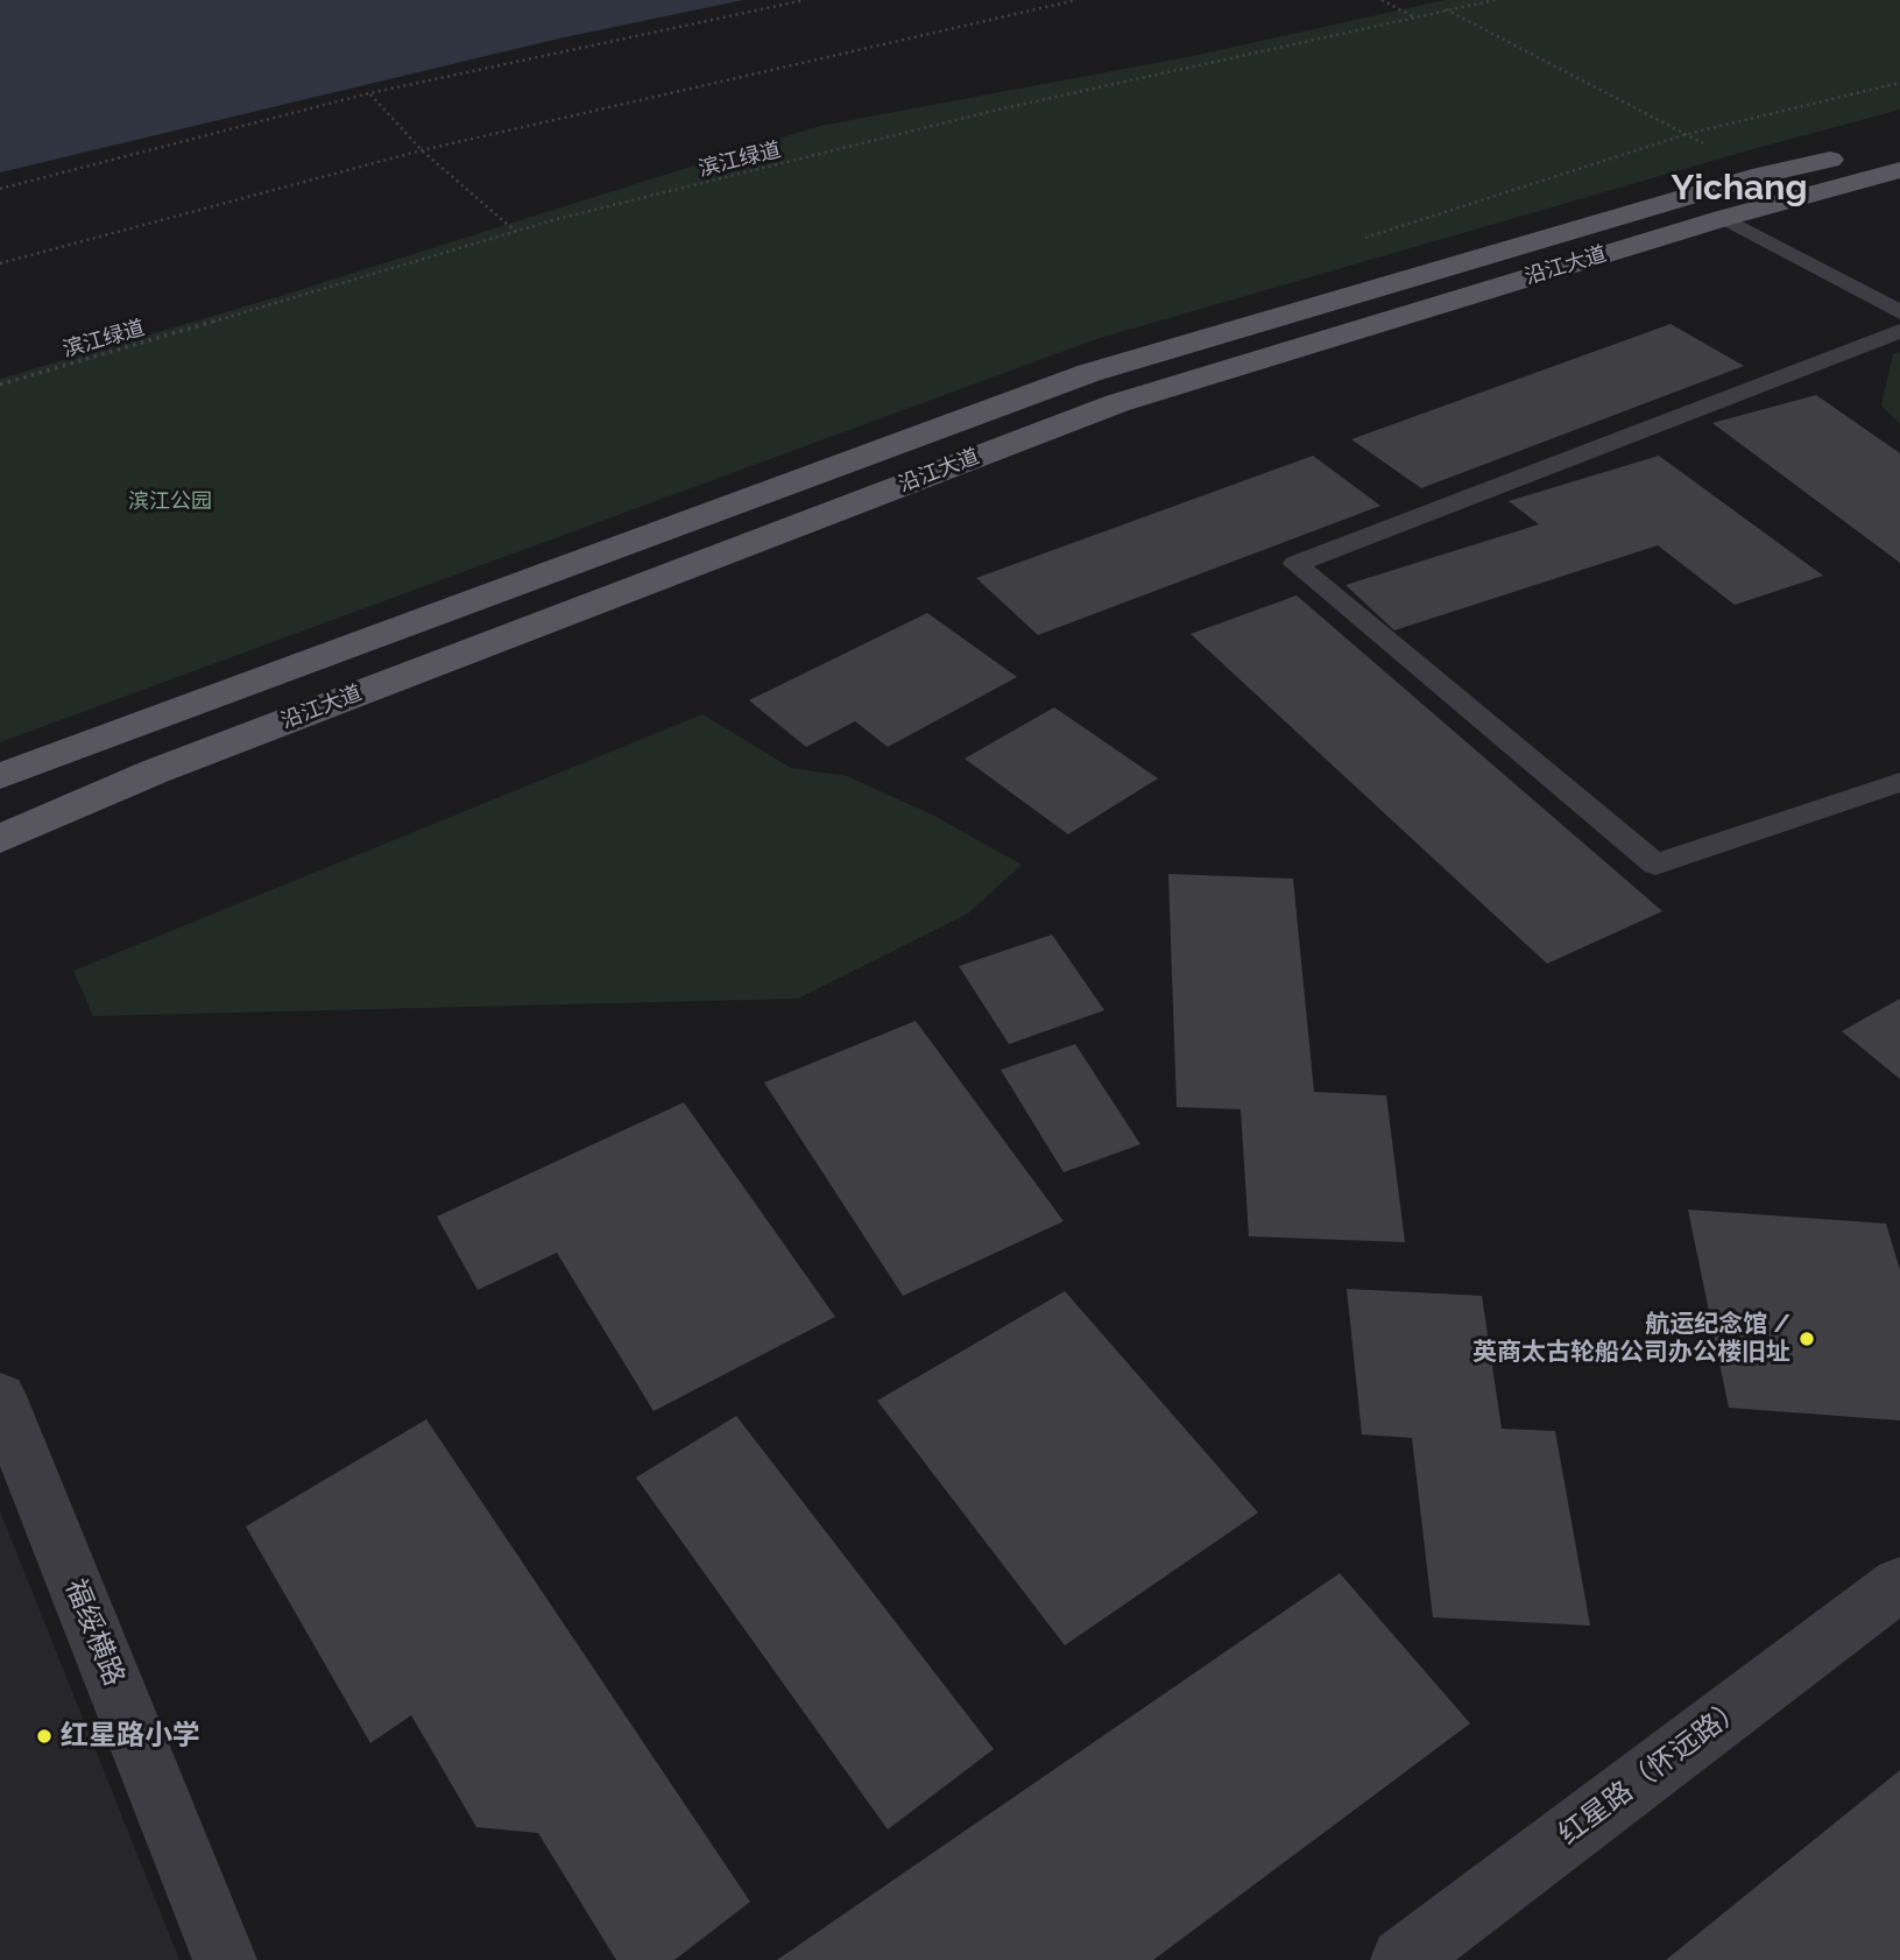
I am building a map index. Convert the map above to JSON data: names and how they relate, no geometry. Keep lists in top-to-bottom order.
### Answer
{
  "streets": {
    "main road": ["沿江大道"],
    "street": ["福绥横路", "红星路（怀远路）"],
    "path": ["滨江绿道"]
  },
  "districts": ["Yichang"],
  "parks": ["滨江公园"],
  "places": ["航运纪念馆 / 英商太古轮船公司办公楼旧址", "红星路小学"]
}
